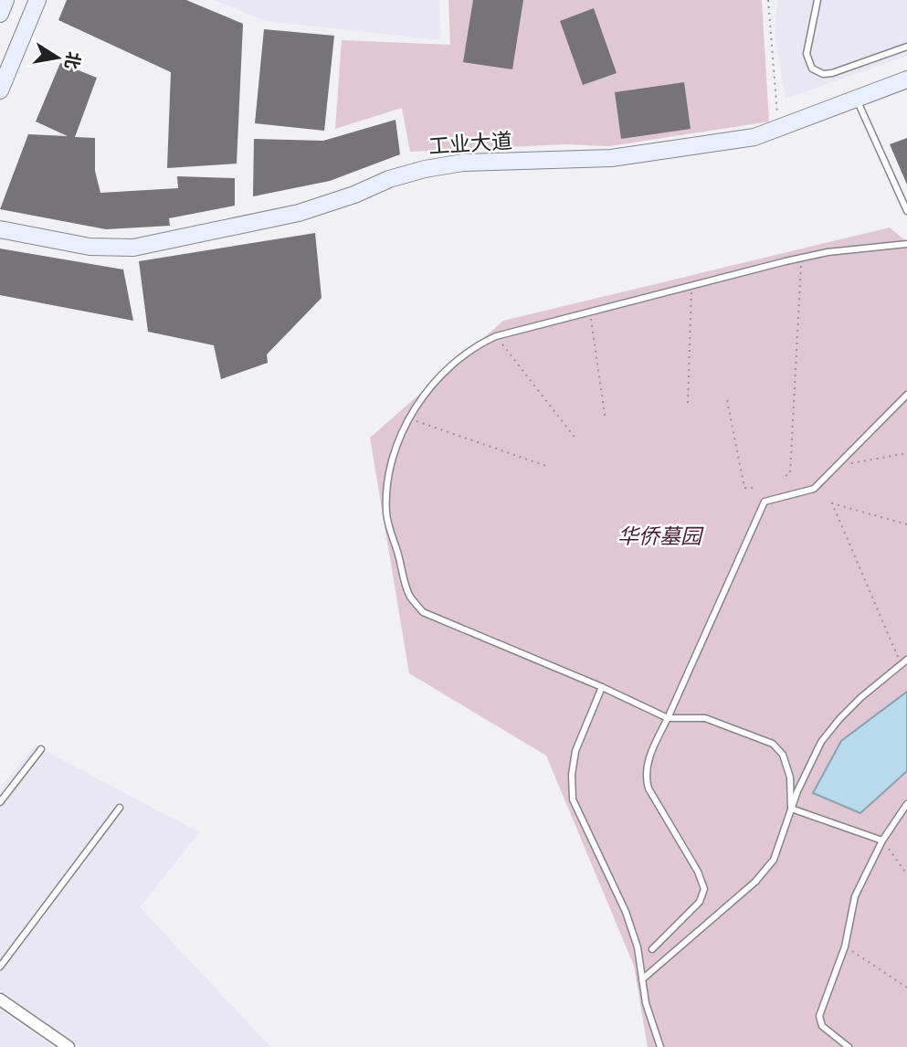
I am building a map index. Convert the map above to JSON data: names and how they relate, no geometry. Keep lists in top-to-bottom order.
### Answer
{
  "streets": {
    "street": ["工业大道"]
  },
  "parks": ["华侨墓园"],
  "north": "right"
}
